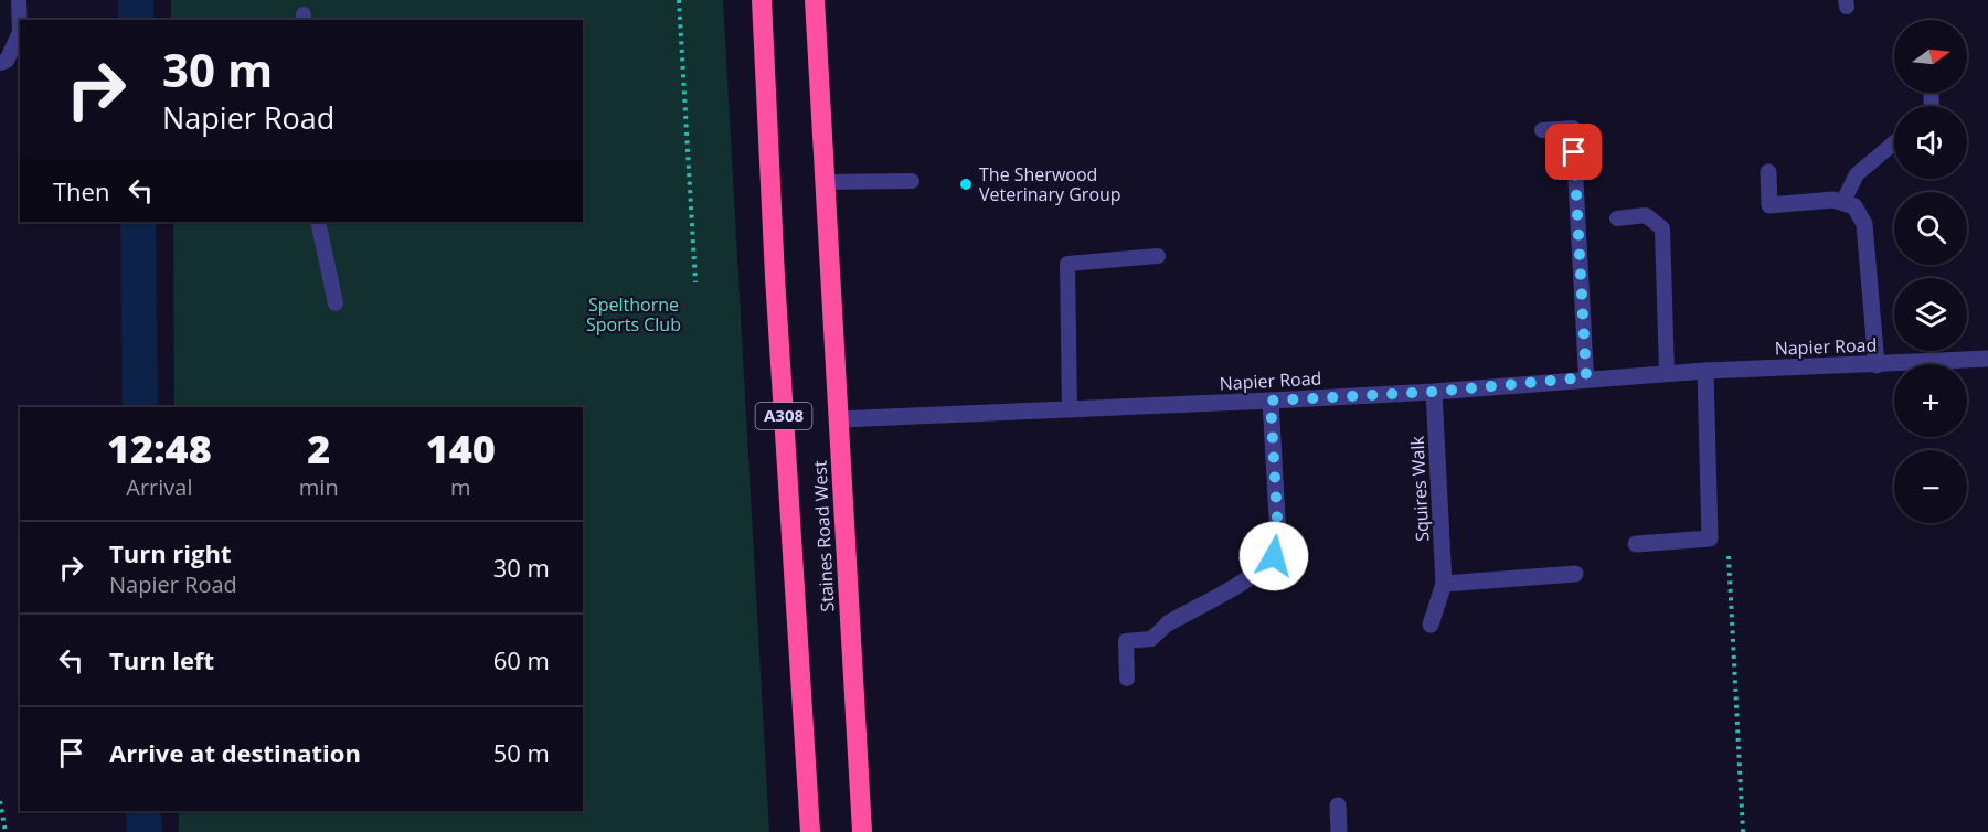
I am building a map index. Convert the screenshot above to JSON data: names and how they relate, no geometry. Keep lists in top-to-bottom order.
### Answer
{
  "streets": {
    "highway": ["A308", "Staines Road West"],
    "street": ["Napier Road", "Squires Walk"]
  },
  "crossings": [
    ["Napier Road", "Squires Walk"],
    ["Napier Road", "Staines Road West"]
  ],
  "parks": ["Spelthorne Sports Club"],
  "places": ["The Sherwood Veterinary Group"],
  "north": "right",
  "page": {
    "map_buttons": ["+", "−"],
    "turn": ["30 m", "Napier Road"],
    "then": "Then",
    "eta": [
      "12:48",
      "Arrival",
      "2",
      "min",
      "140",
      "m"
    ],
    "list": [
      {
        "name": "Turn right",
        "note": "Napier Road",
        "value": "30 m"
      },
      {
        "name": "Turn left",
        "value": "60 m"
      },
      {
        "name": "Arrive at destination",
        "value": "50 m"
      }
    ]
  }
}
